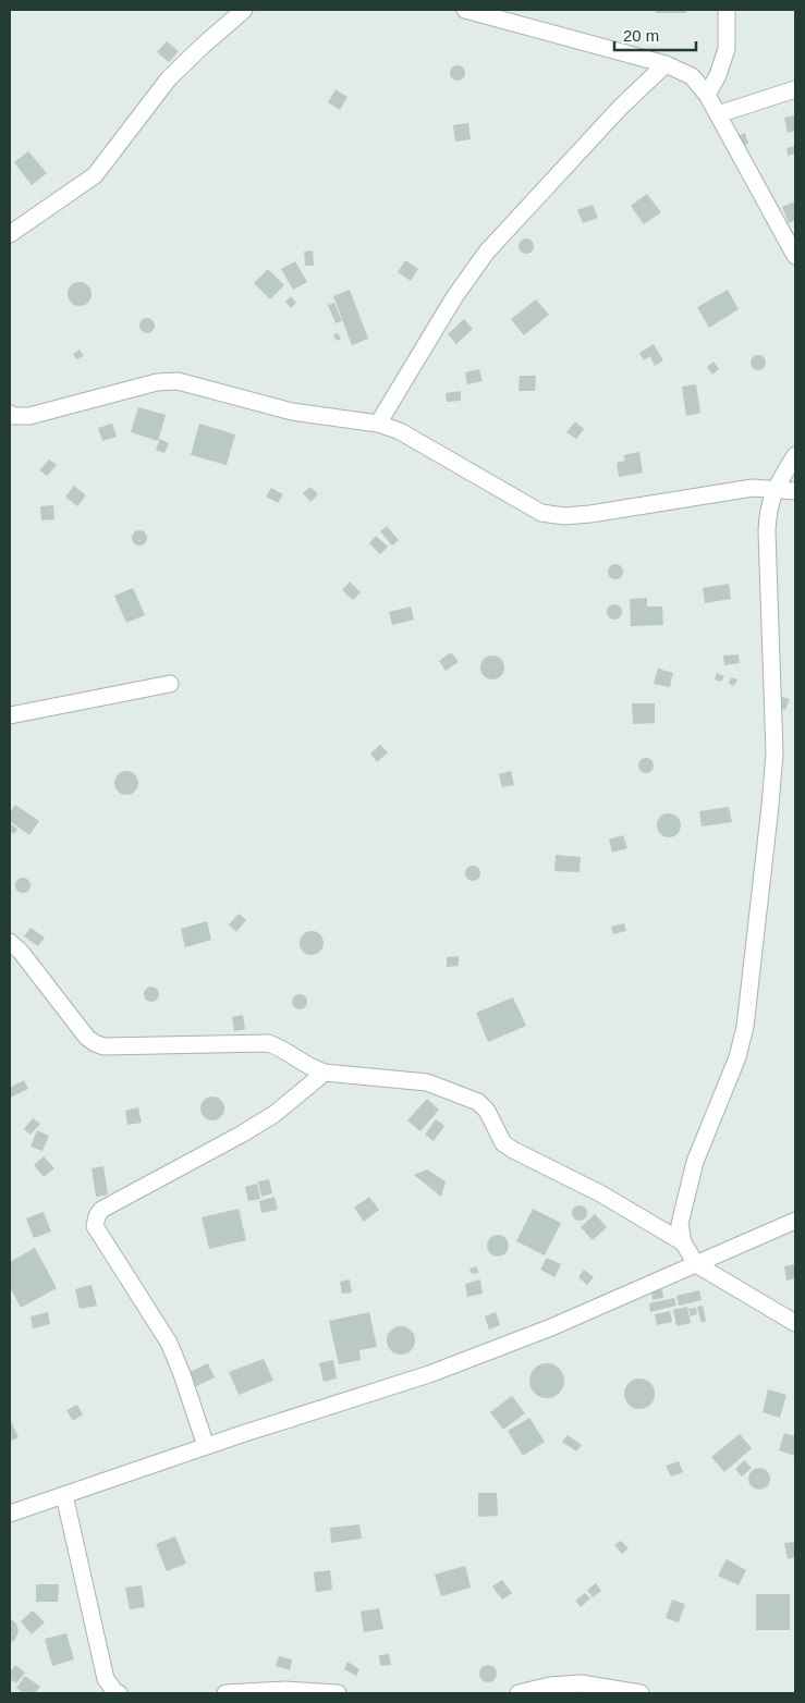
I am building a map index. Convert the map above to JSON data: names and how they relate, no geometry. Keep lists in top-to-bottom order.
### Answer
{
  "scale_bar": "20 m"
}
